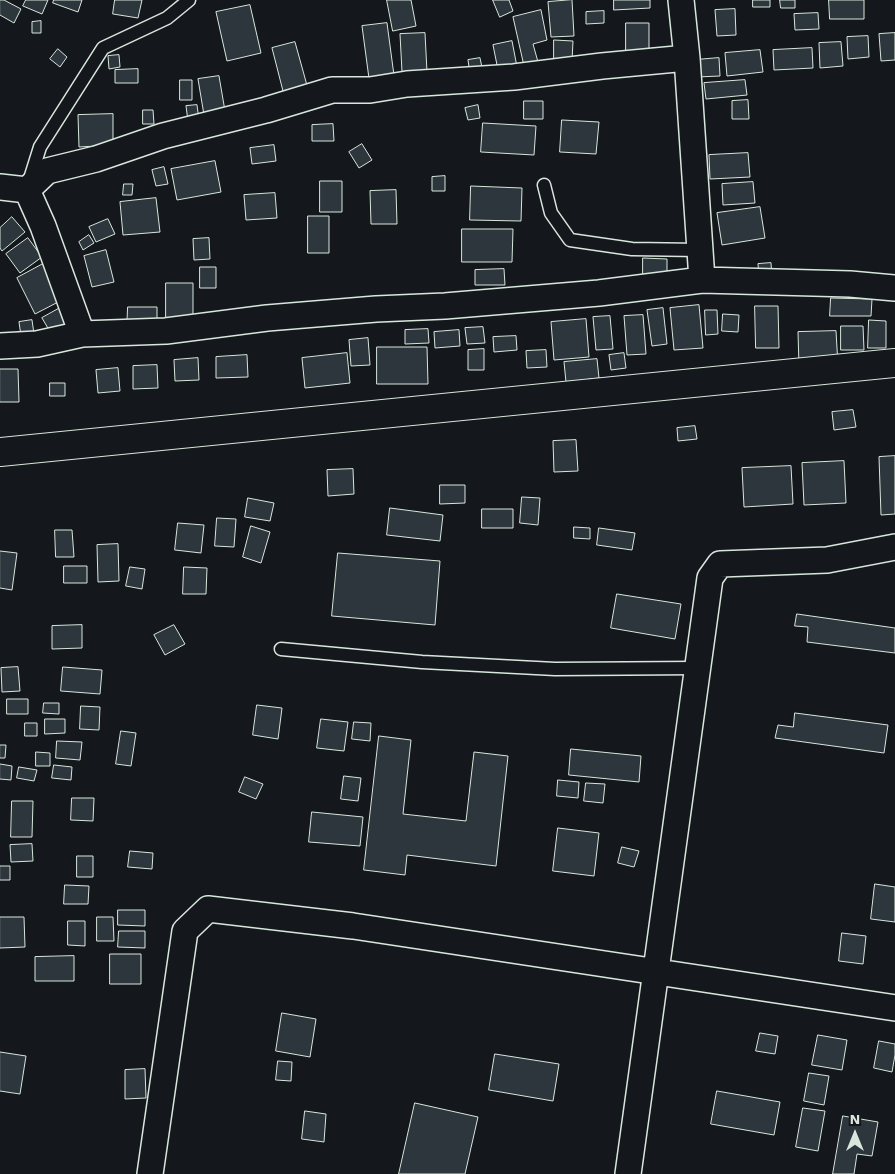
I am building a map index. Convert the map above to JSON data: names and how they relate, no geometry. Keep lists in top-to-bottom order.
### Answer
{
  "north": "top"
}
